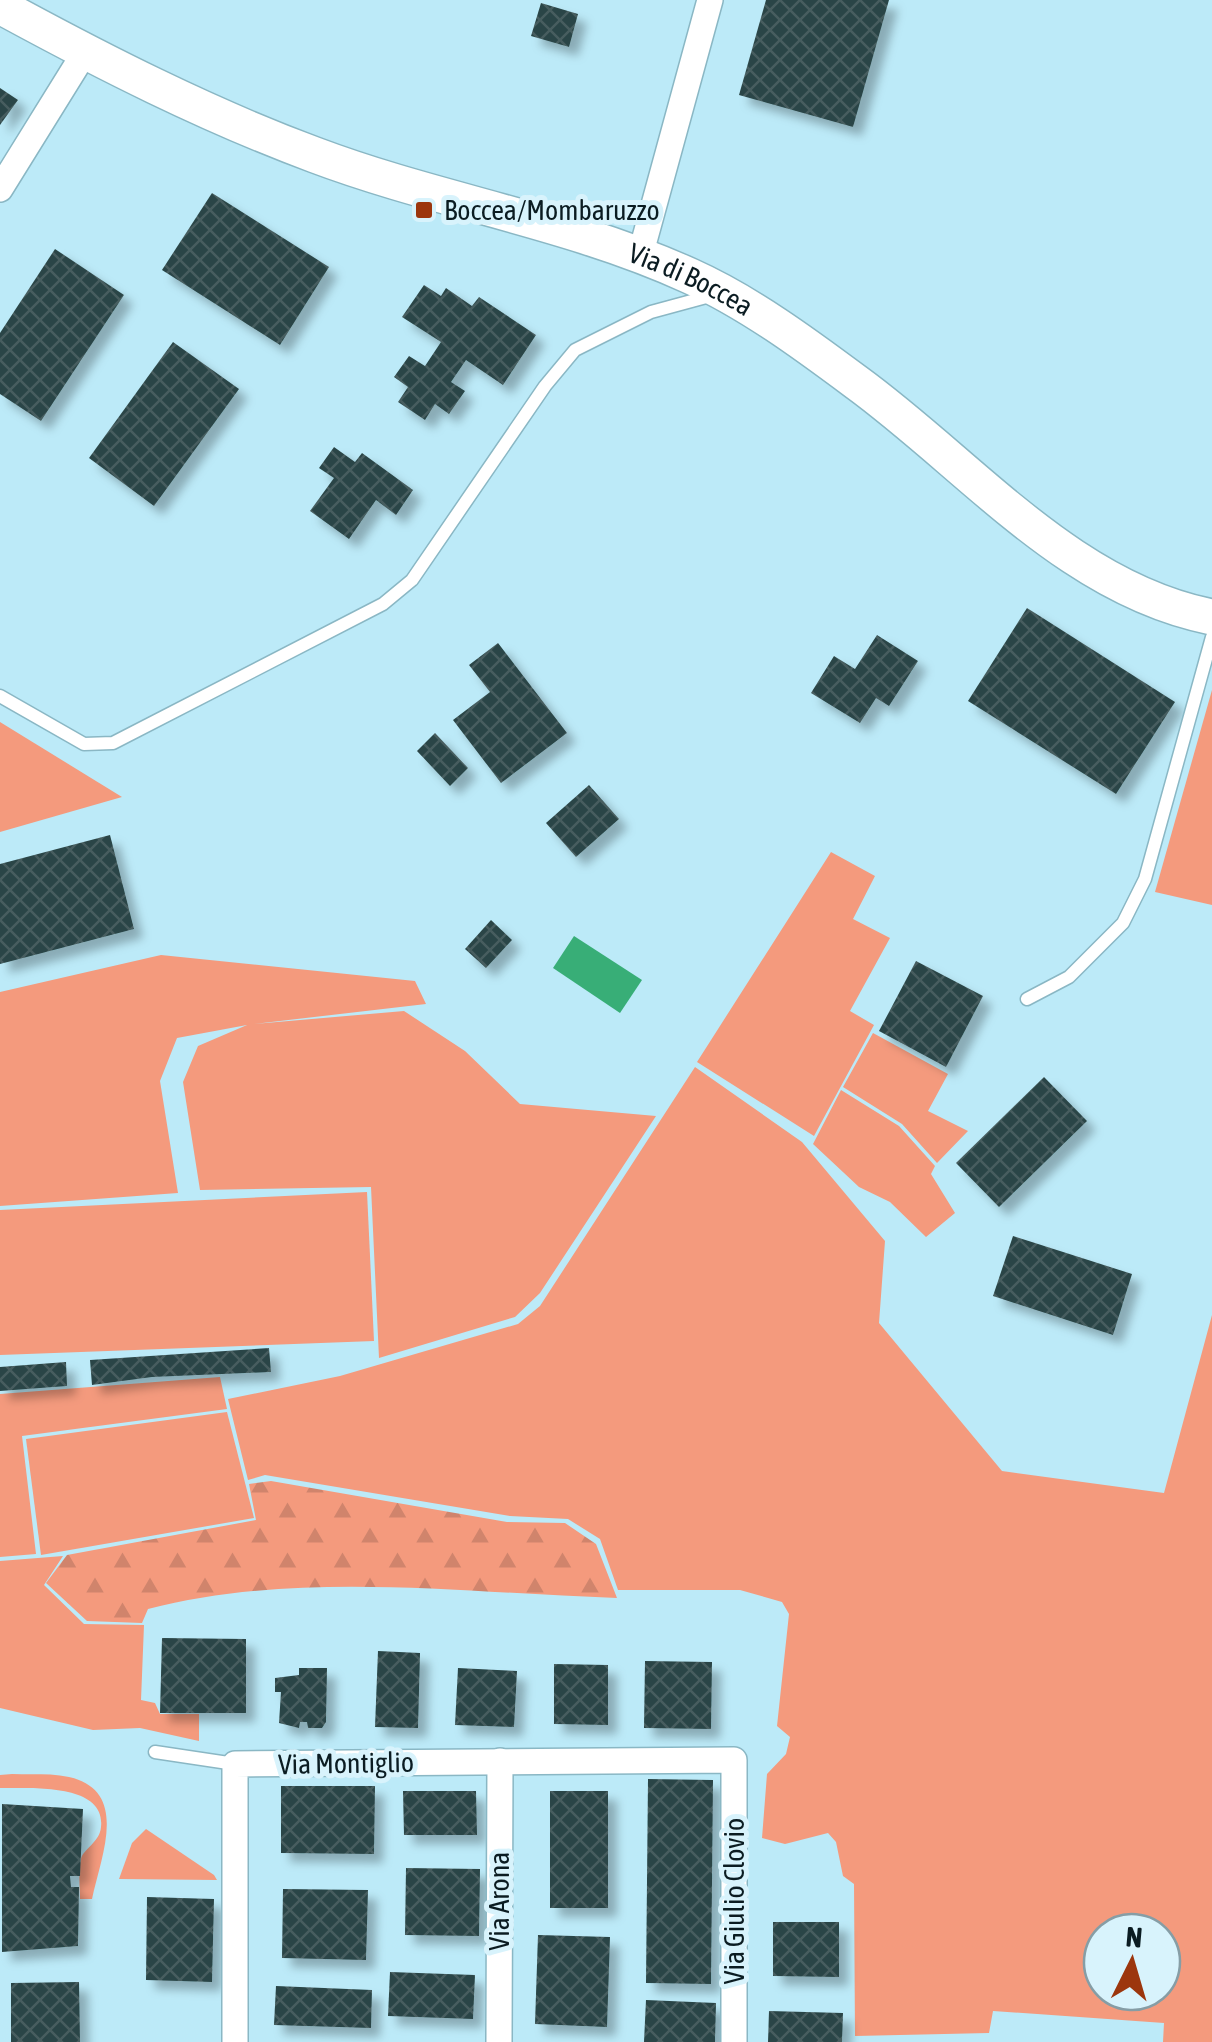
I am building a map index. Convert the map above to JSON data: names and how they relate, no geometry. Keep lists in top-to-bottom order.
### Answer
{
  "streets": {
    "main road": ["Via di Boccea"],
    "street": ["Via Montiglio", "Via Arona", "Via Giulio Clovio"]
  },
  "crossings": [
    ["Via Montiglio", "Via Arona"],
    ["Via Montiglio", "Via Giulio Clovio"]
  ],
  "places": {
    "transit": ["Boccea/Mombaruzzo"]
  },
  "north": "top"
}
